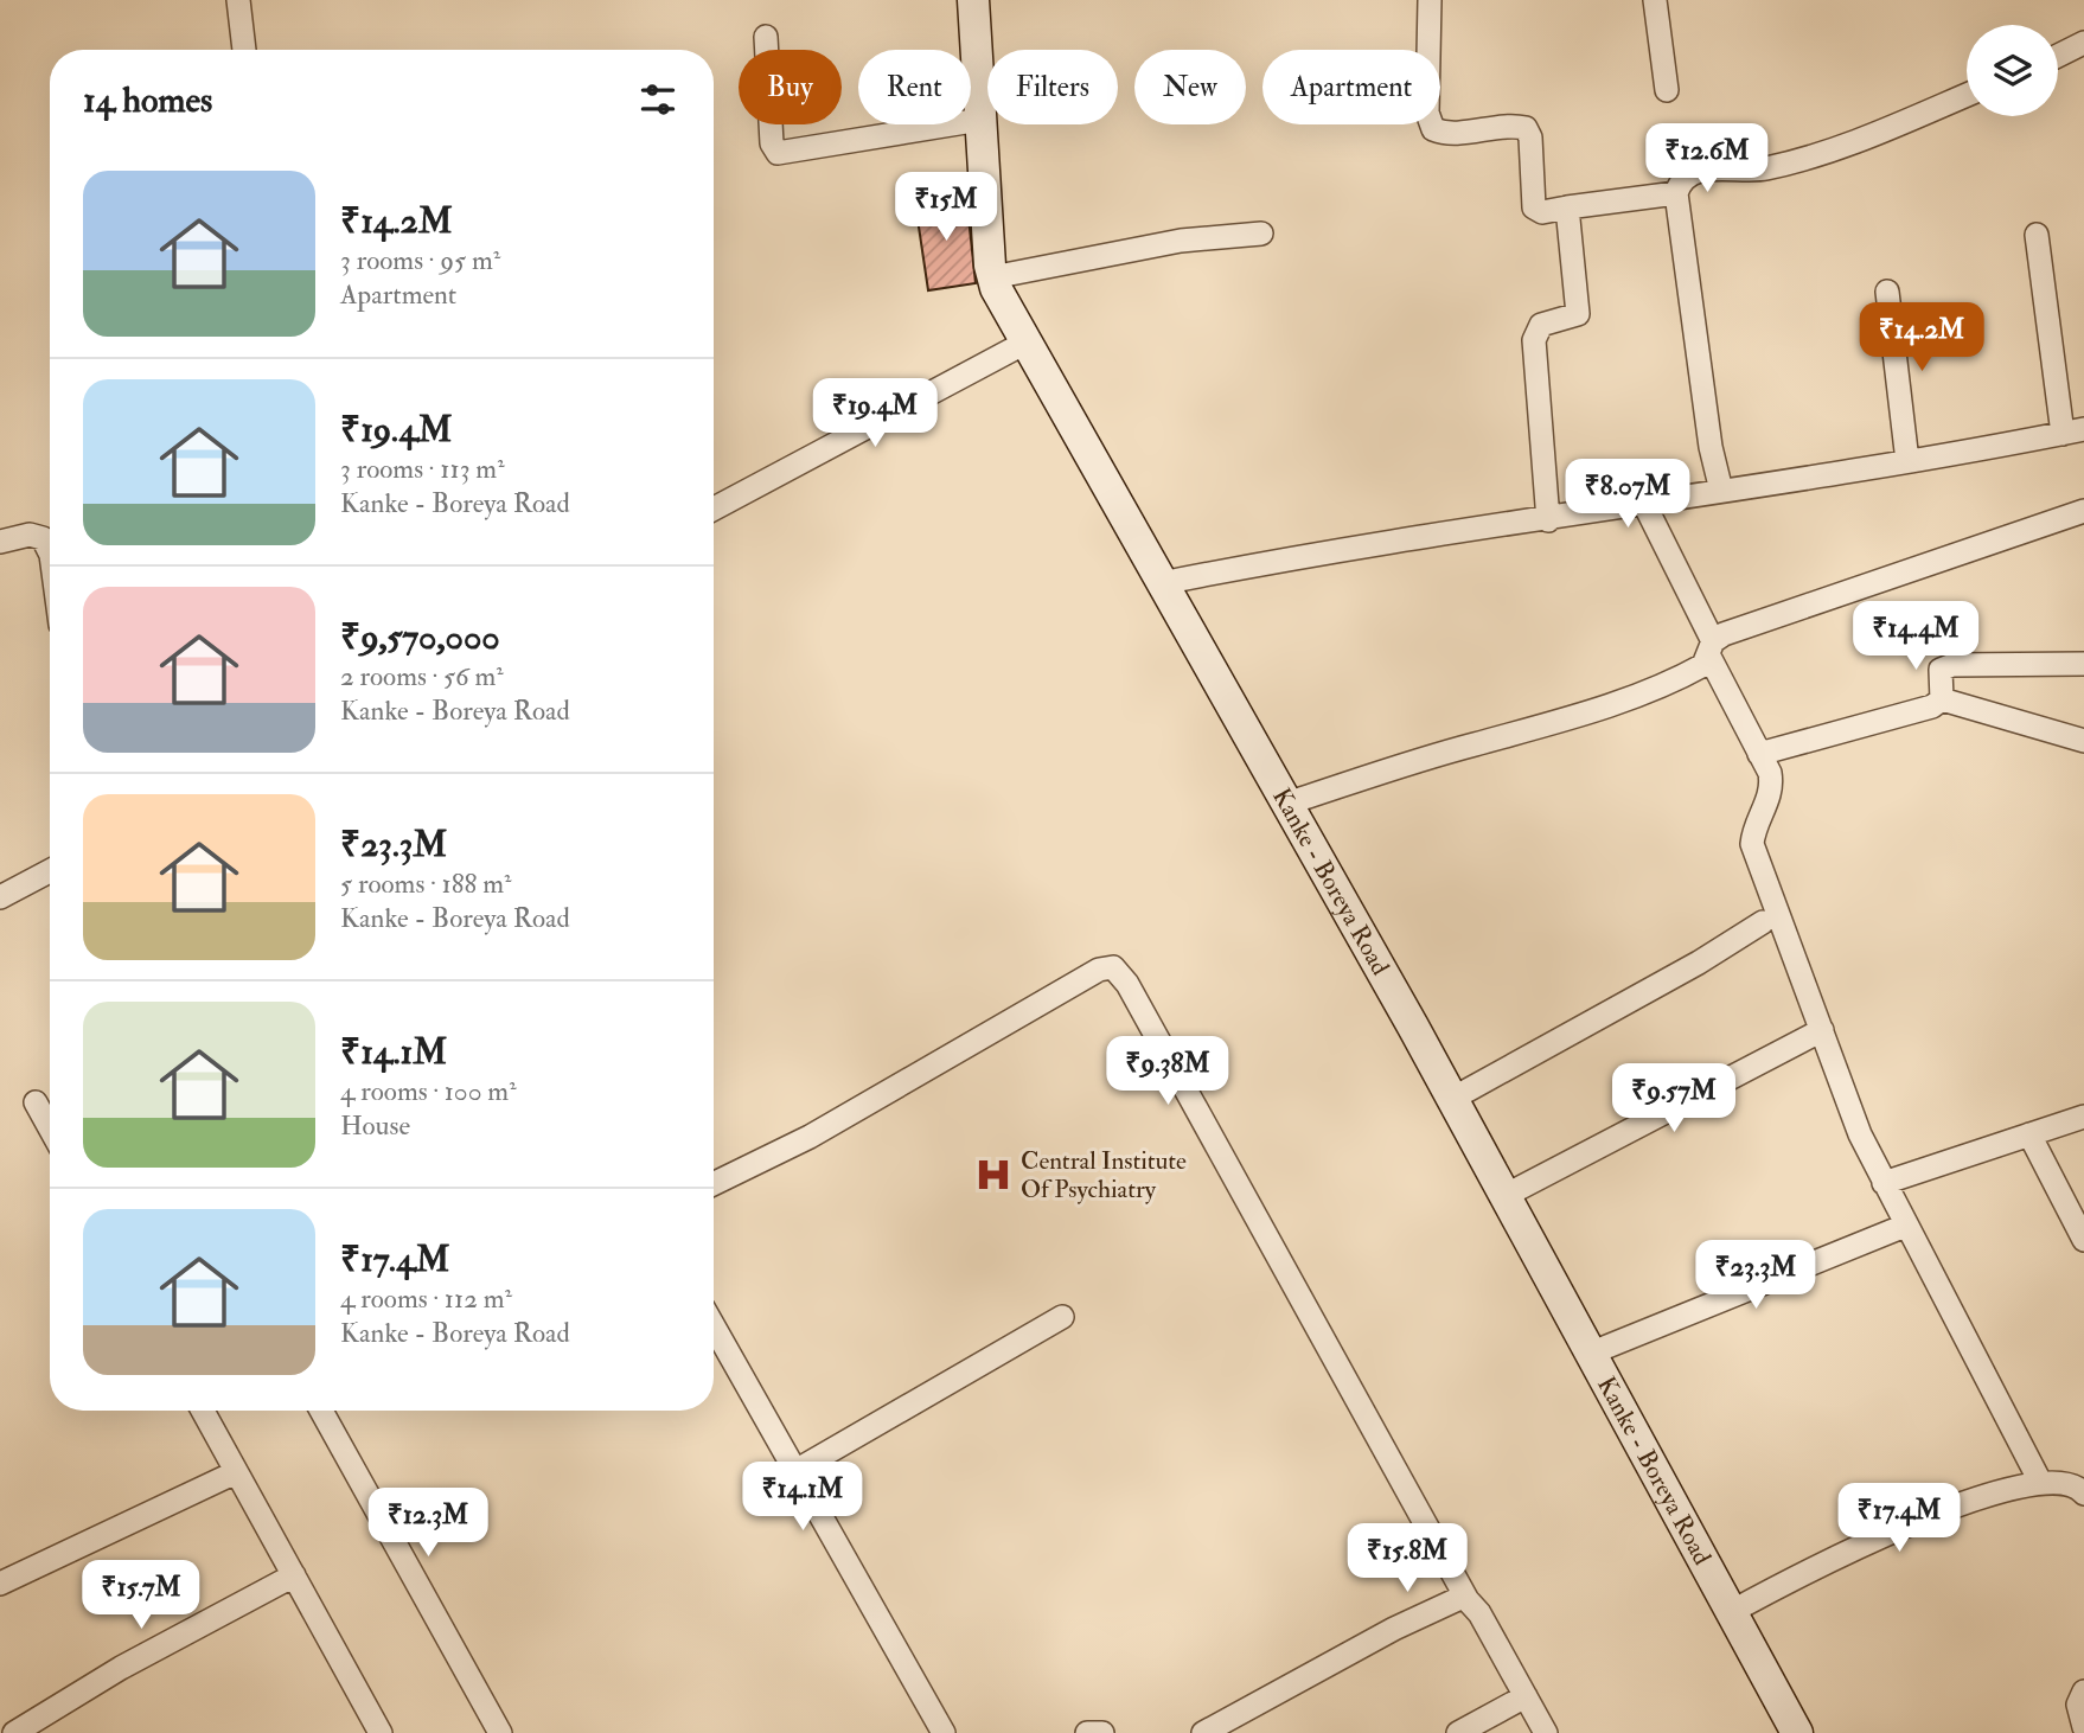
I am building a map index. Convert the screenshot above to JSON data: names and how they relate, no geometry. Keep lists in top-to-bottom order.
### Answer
{
  "streets": {
    "street": ["Kanke - Boreya Road"]
  },
  "places": {
    "hospital": ["Central Institute Of Psychiatry"]
  },
  "page": {
    "chip": [
      "Buy",
      "Rent",
      "Filters",
      "New",
      "Apartment"
    ],
    "heading": "14 homes",
    "price": [
      "₹12.6M",
      "₹15M",
      "₹14.2M",
      "₹19.4M",
      "₹8.07M",
      "₹14.4M",
      "₹9.38M",
      "₹9.57M",
      "₹23.3M",
      "₹14.1M",
      "₹17.4M",
      "₹12.3M",
      "₹15.8M",
      "₹15.7M"
    ],
    "list": [
      {
        "name": "₹14.2M",
        "note": "3 rooms · 95 m² · Apartment"
      },
      {
        "name": "₹19.4M",
        "note": "3 rooms · 113 m² · Kanke - Boreya Road"
      },
      {
        "name": "₹9,570,000",
        "note": "2 rooms · 56 m² · Kanke - Boreya Road"
      },
      {
        "name": "₹23.3M",
        "note": "5 rooms · 188 m² · Kanke - Boreya Road"
      },
      {
        "name": "₹14.1M",
        "note": "4 rooms · 100 m² · House"
      },
      {
        "name": "₹17.4M",
        "note": "4 rooms · 112 m² · Kanke - Boreya Road"
      }
    ]
  }
}
